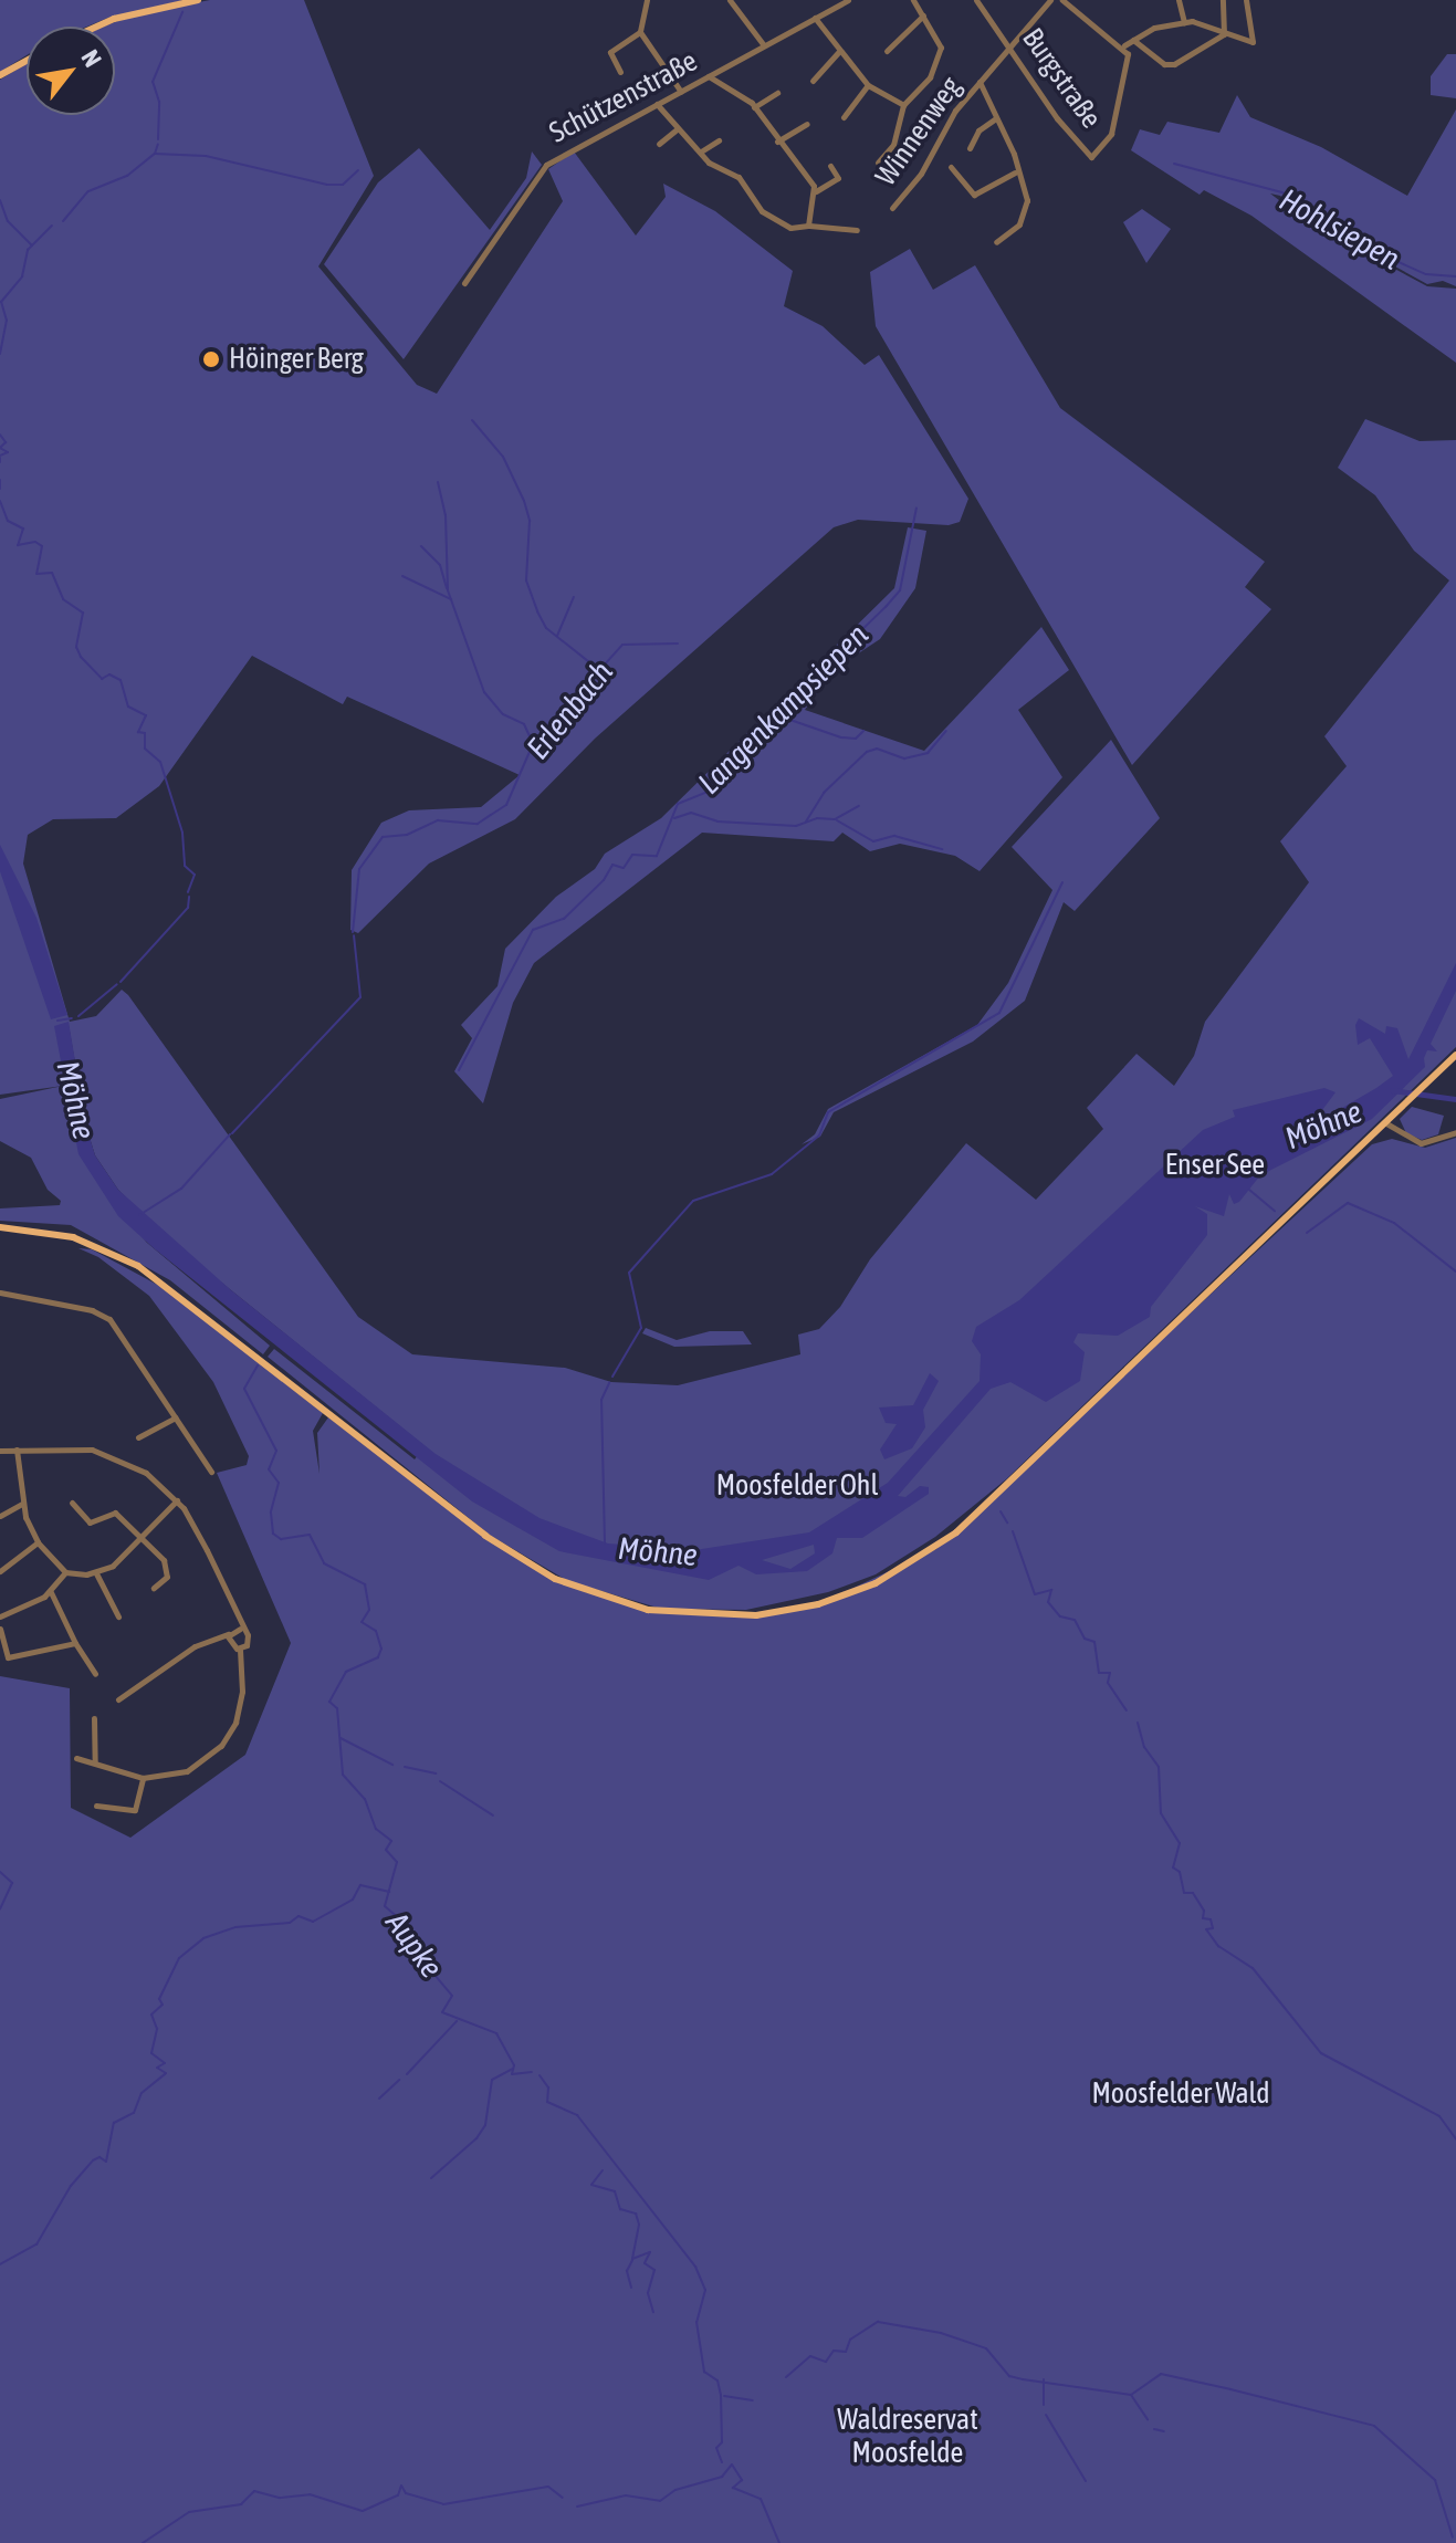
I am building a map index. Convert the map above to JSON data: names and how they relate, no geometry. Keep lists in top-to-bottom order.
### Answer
{
  "streets": {
    "street": ["Burgstraße", "Schützenstraße", "Winnenweg"]
  },
  "crossings": [
    ["Burgstraße", "Winnenweg"]
  ],
  "water": [
    "Hohlsiepen",
    "Langenkampsiepen",
    "Erlenbach",
    "Möhne",
    "Aupke"
  ],
  "parks": [
    "Enser See",
    "Moosfelder Ohl",
    "Moosfelder Wald",
    "Waldreservat Moosfelde"
  ],
  "places": ["Höinger Berg"],
  "north": "top right"
}
